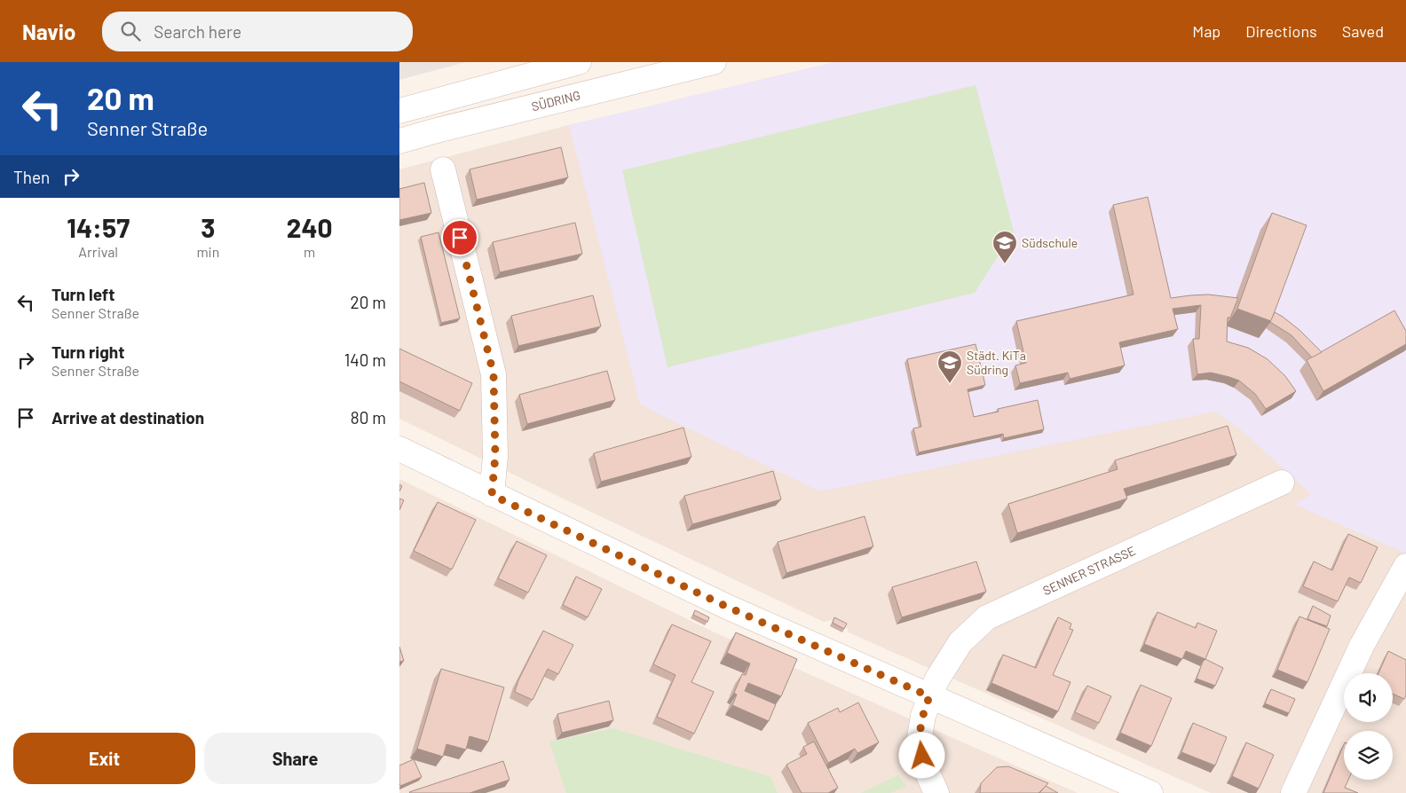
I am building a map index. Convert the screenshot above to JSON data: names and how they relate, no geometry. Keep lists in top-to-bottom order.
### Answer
{
  "streets": {
    "street": ["SÜDRING", "SENNER STRASSE"]
  },
  "places": {
    "school or university": ["Südschule", "Städt. KiTa Südring"]
  },
  "page": {
    "header": "Navio",
    "search": "Search here",
    "nav": ["Map", "Directions", "Saved"],
    "turn": ["20 m", "Senner Straße"],
    "then": "Then",
    "eta": [
      "14:57",
      "Arrival",
      "3",
      "min",
      "240",
      "m"
    ],
    "list": [
      {
        "name": "Turn left",
        "note": "Senner Straße",
        "value": "20 m"
      },
      {
        "name": "Turn right",
        "note": "Senner Straße",
        "value": "140 m"
      },
      {
        "name": "Arrive at destination",
        "value": "80 m"
      }
    ],
    "buttons": ["Exit", "Share"]
  }
}
